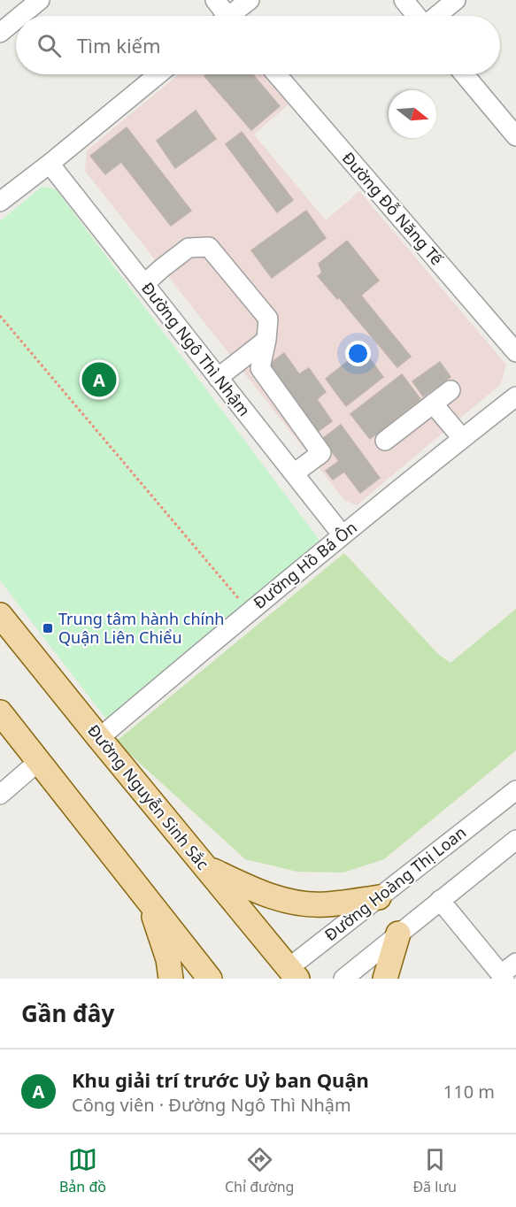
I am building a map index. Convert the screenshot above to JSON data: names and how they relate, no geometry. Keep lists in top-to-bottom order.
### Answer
{
  "streets": {
    "main road": ["Đường Nguyễn Sinh Sắc"],
    "street": [
      "Đường Đỗ Năng Tế",
      "Đường Ngô Thì Nhậm",
      "Đường Hồ Bá Ôn",
      "Đường Hoàng Thị Loan"
    ]
  },
  "crossings": [
    ["Đường Ngô Thì Nhậm", "Đường Hồ Bá Ôn"],
    ["Đường Hồ Bá Ôn", "Đường Nguyễn Sinh Sắc"],
    ["Đường Nguyễn Sinh Sắc", "Đường Hoàng Thị Loan"]
  ],
  "places": {
    "transit": ["Trung tâm hành chính Quận Liên Chiểu"]
  },
  "north": "right",
  "page": {
    "search": "Tìm kiếm",
    "pins": "A",
    "heading": "Gần đây",
    "list": [
      {
        "mark": "A",
        "name": "Khu giải trí trước Uỷ ban Quận",
        "note": "Công viên · Đường Ngô Thì Nhậm",
        "value": "110 m"
      }
    ],
    "nav": ["Bản đồ", "Chỉ đường", "Đã lưu"]
  }
}
